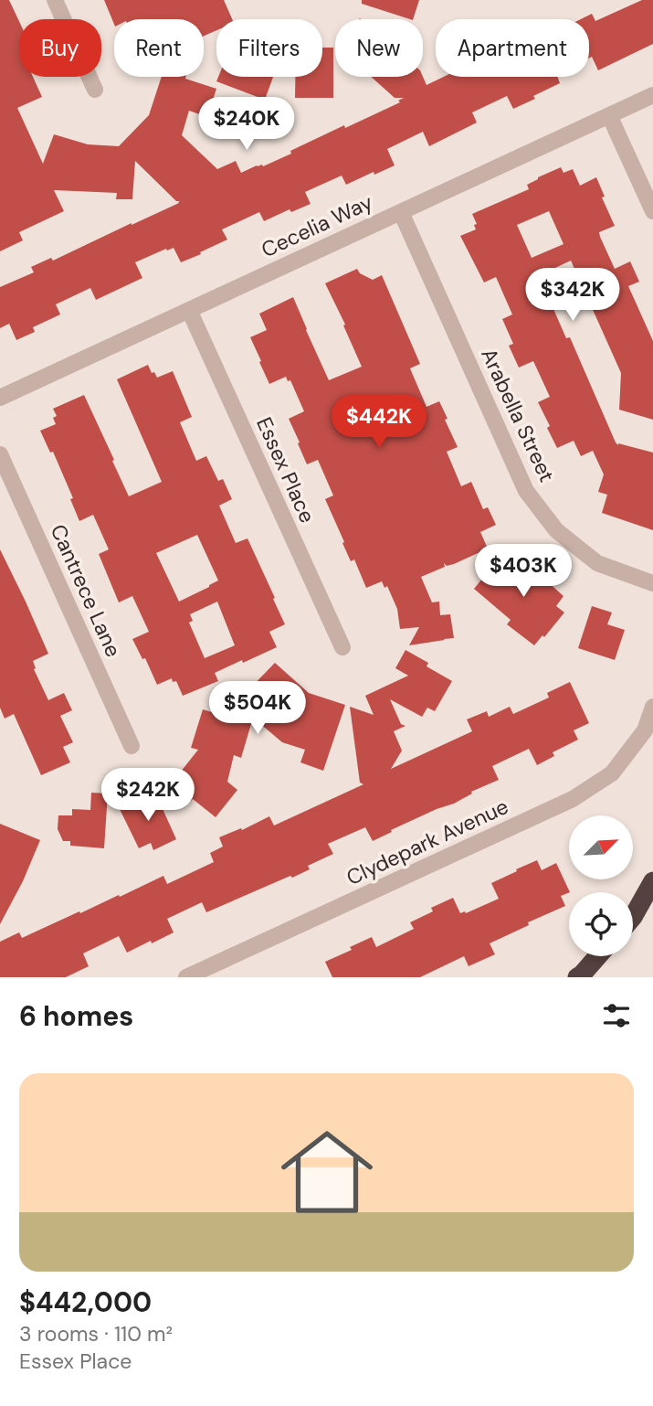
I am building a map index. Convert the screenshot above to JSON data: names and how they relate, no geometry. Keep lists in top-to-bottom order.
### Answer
{
  "streets": {
    "street": [
      "Cecelia Way",
      "Arabella Street",
      "Essex Place",
      "Cantrece Lane",
      "Clydepark Avenue"
    ]
  },
  "crossings": [
    ["Cecelia Way", "Arabella Street"],
    ["Cecelia Way", "Essex Place"]
  ],
  "north": "top right",
  "page": {
    "chip": [
      "Buy",
      "Rent",
      "Filters",
      "New",
      "Apartment"
    ],
    "price": [
      "$240K",
      "$342K",
      "$442K",
      "$403K",
      "$504K",
      "$242K"
    ],
    "heading": "6 homes",
    "list": [
      {
        "name": "$442,000",
        "note": "3 rooms · 110 m² · Essex Place"
      }
    ]
  }
}
